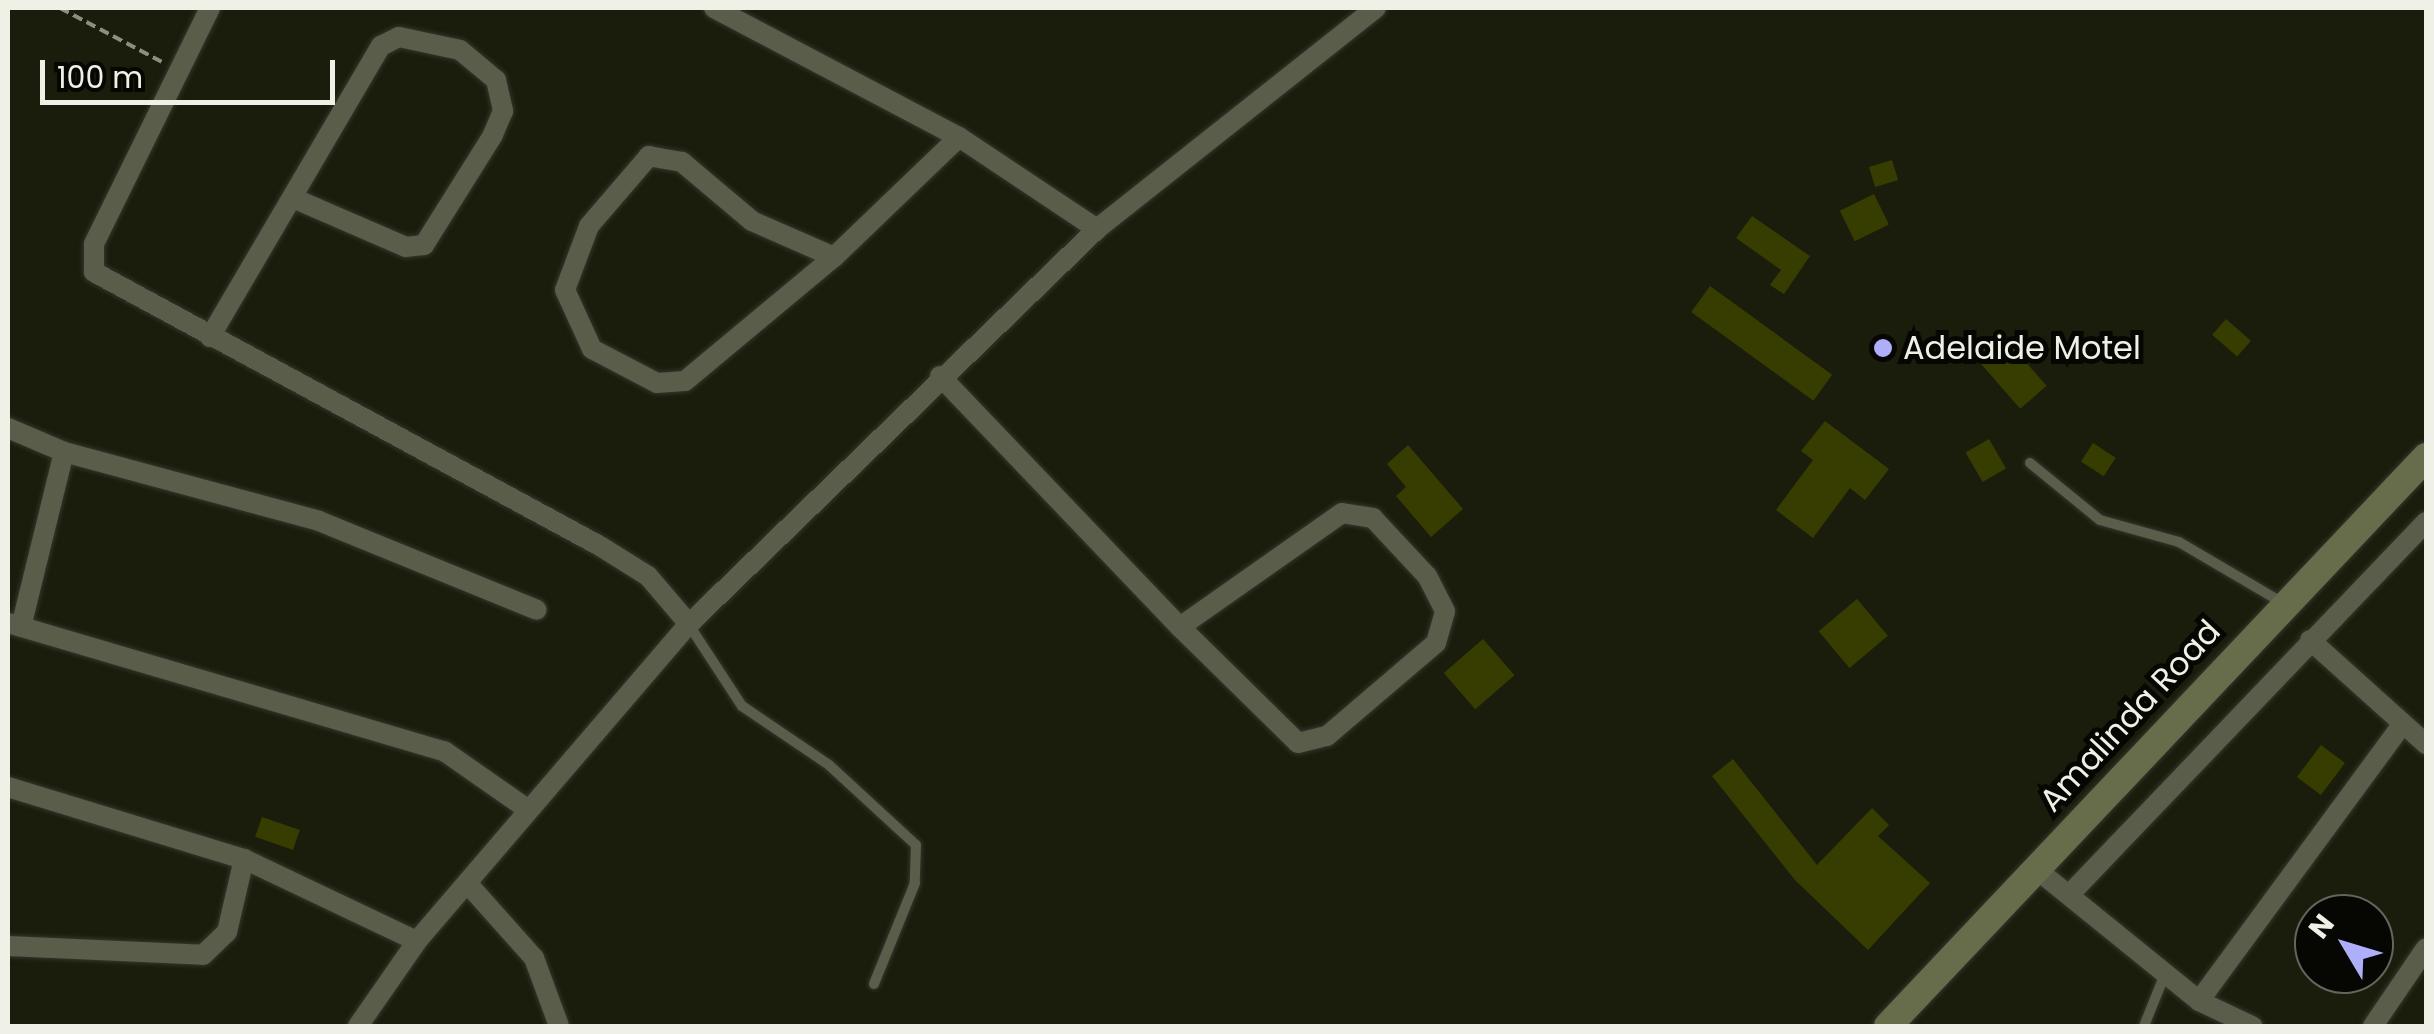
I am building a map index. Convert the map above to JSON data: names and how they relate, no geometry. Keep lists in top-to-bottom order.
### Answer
{
  "streets": {
    "street": ["Amalinda Road"]
  },
  "places": ["Adelaide Motel"],
  "scale_bar": "100 m",
  "north": "top left"
}
